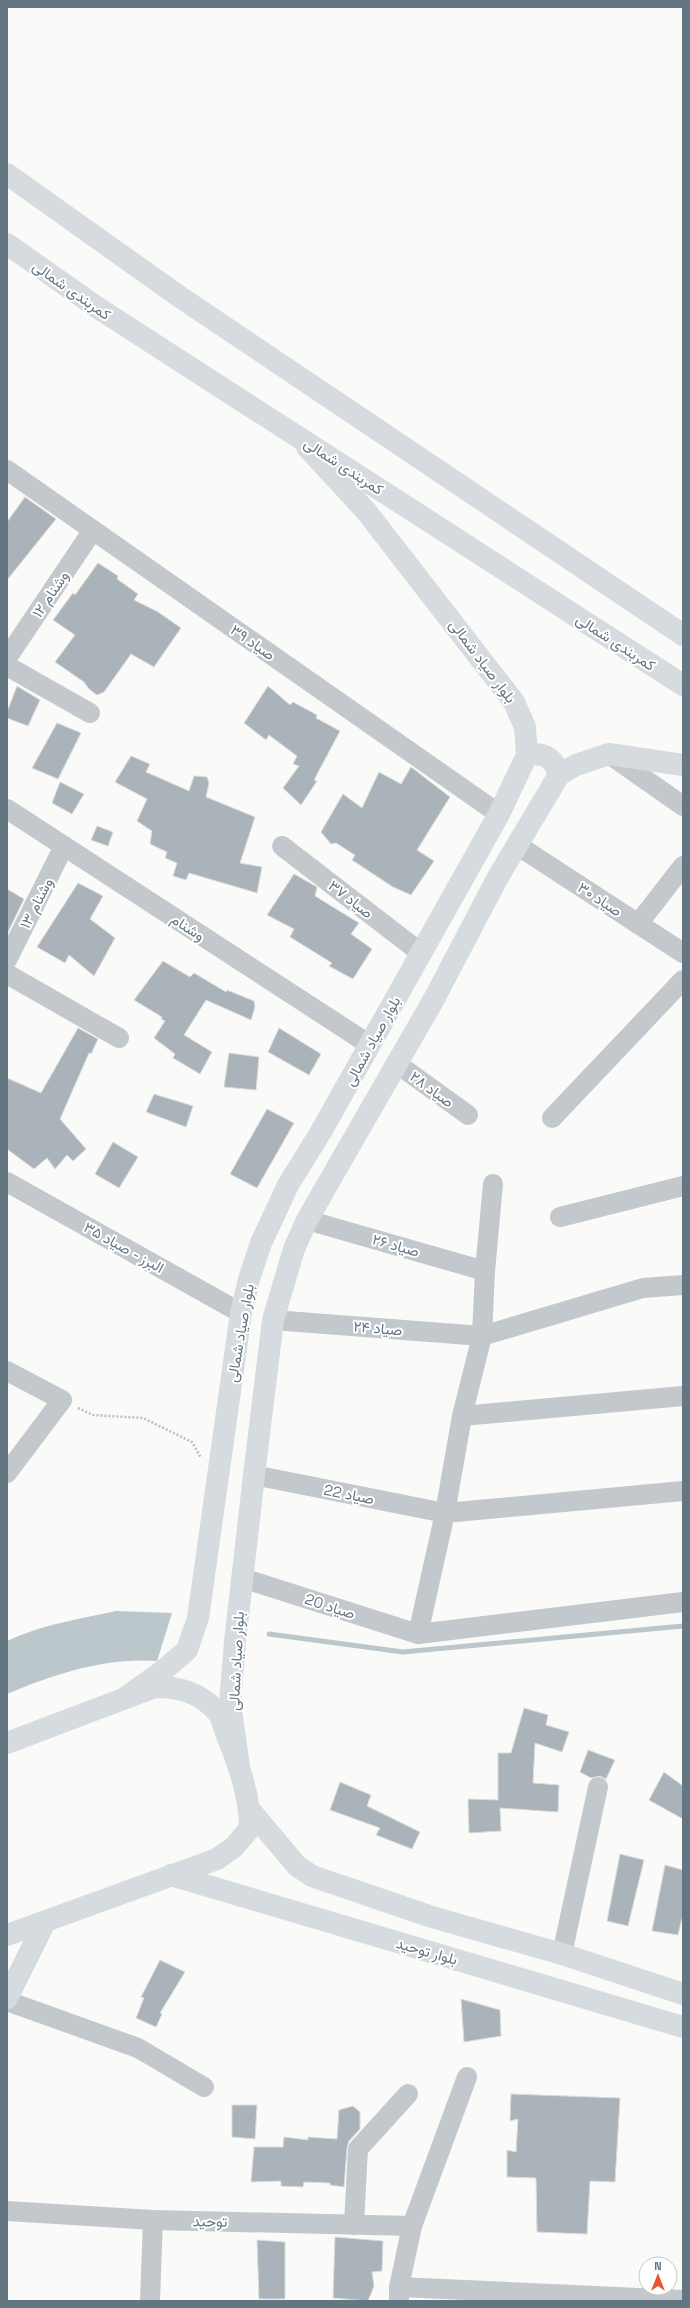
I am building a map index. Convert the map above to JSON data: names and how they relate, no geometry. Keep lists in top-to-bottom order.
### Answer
{
  "streets": {
    "main road": ["کمربندی شمالی", "بلوار صیاد شمالی", "بلوار توحید"],
    "street": [
      "وشنام ۱۲",
      "صیاد ۳۹",
      "صیاد ۳۷",
      "صیاد ۳۰",
      "وشنام ۱۳",
      "وشنام",
      "صیاد ۲۸",
      "صیاد ۲۶",
      "البرز - صیاد ۳۵",
      "صیاد ۲۴",
      "صیاد 22",
      "صیاد 20",
      "توحید"
    ]
  },
  "crossings": [
    ["کمربندی شمالی", "بلوار صیاد شمالی"],
    ["وشنام ۱۲", "صیاد ۳۹"],
    ["صیاد ۳۹", "بلوار صیاد شمالی"],
    ["بلوار صیاد شمالی", "صیاد ۳۷"],
    ["بلوار صیاد شمالی", "صیاد ۳۰"],
    ["بلوار صیاد شمالی", "وشنام"],
    ["بلوار صیاد شمالی", "صیاد ۲۸"],
    ["بلوار صیاد شمالی", "صیاد ۲۶"],
    ["بلوار صیاد شمالی", "البرز - صیاد ۳۵"],
    ["بلوار صیاد شمالی", "صیاد ۲۴"],
    ["بلوار صیاد شمالی", "صیاد 22"],
    ["بلوار صیاد شمالی", "صیاد 20"],
    ["وشنام ۱۳", "وشنام"]
  ],
  "north": "top"
}
